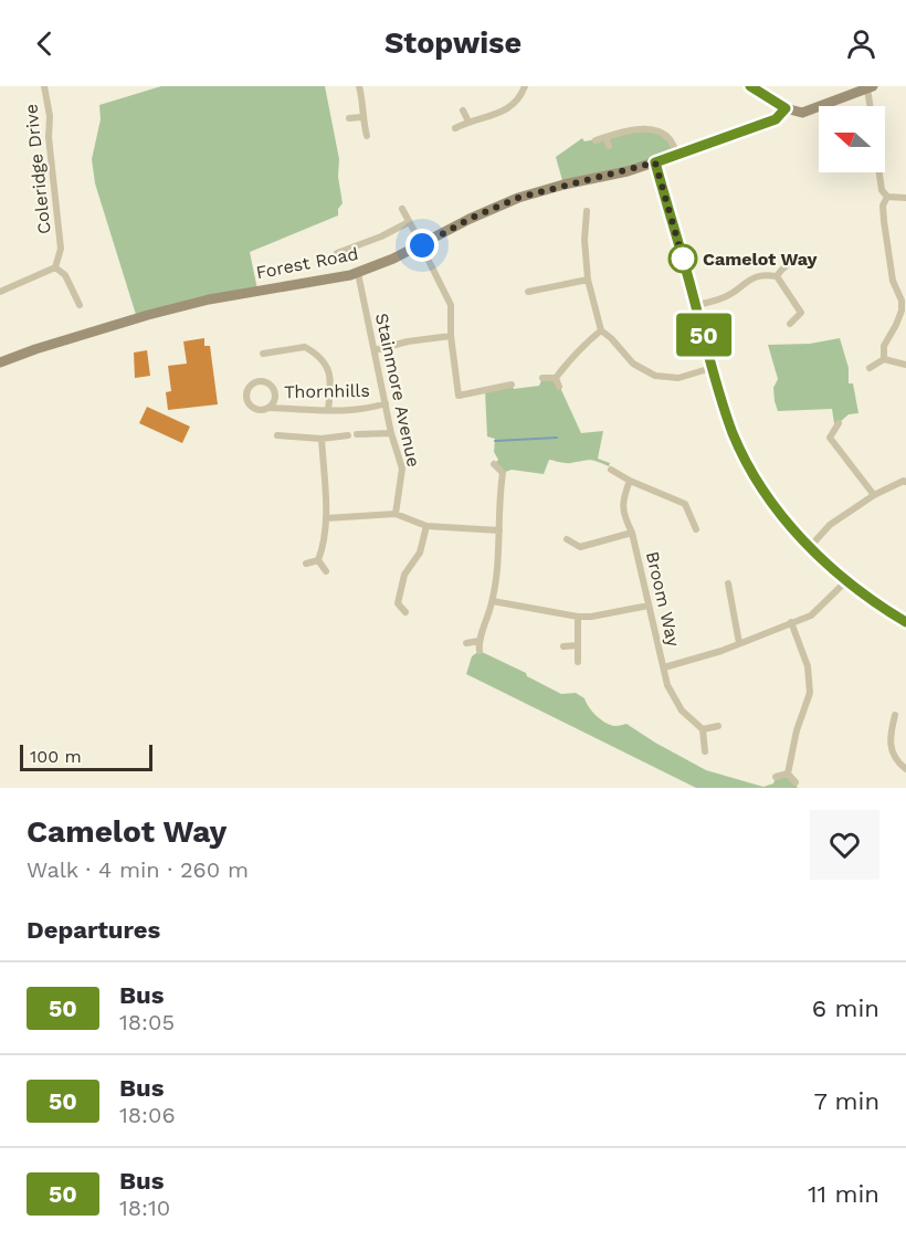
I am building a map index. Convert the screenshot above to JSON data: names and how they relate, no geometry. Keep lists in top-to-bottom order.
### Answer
{
  "streets": {
    "street": [
      "Coleridge Drive",
      "Forest Road",
      "Stainmore Avenue",
      "Thornhills",
      "Broom Way"
    ]
  },
  "crossings": [
    ["Forest Road", "Stainmore Avenue"],
    ["Stainmore Avenue", "Thornhills"]
  ],
  "places": ["Camelot Way"],
  "lines": ["bus line 50"],
  "scale_bar": "100 m",
  "north": "left",
  "page": {
    "header": "Stopwise",
    "on_map": "50",
    "scale": "100 m",
    "heading": [
      ["Camelot Way", "Walk · 4 min · 260 m"],
      "Departures"
    ],
    "list": [
      {
        "mark": "50",
        "name": "Bus",
        "note": "18:05",
        "value": "6 min"
      },
      {
        "mark": "50",
        "name": "Bus",
        "note": "18:06",
        "value": "7 min"
      },
      {
        "mark": "50",
        "name": "Bus",
        "note": "18:10",
        "value": "11 min"
      }
    ]
  }
}
